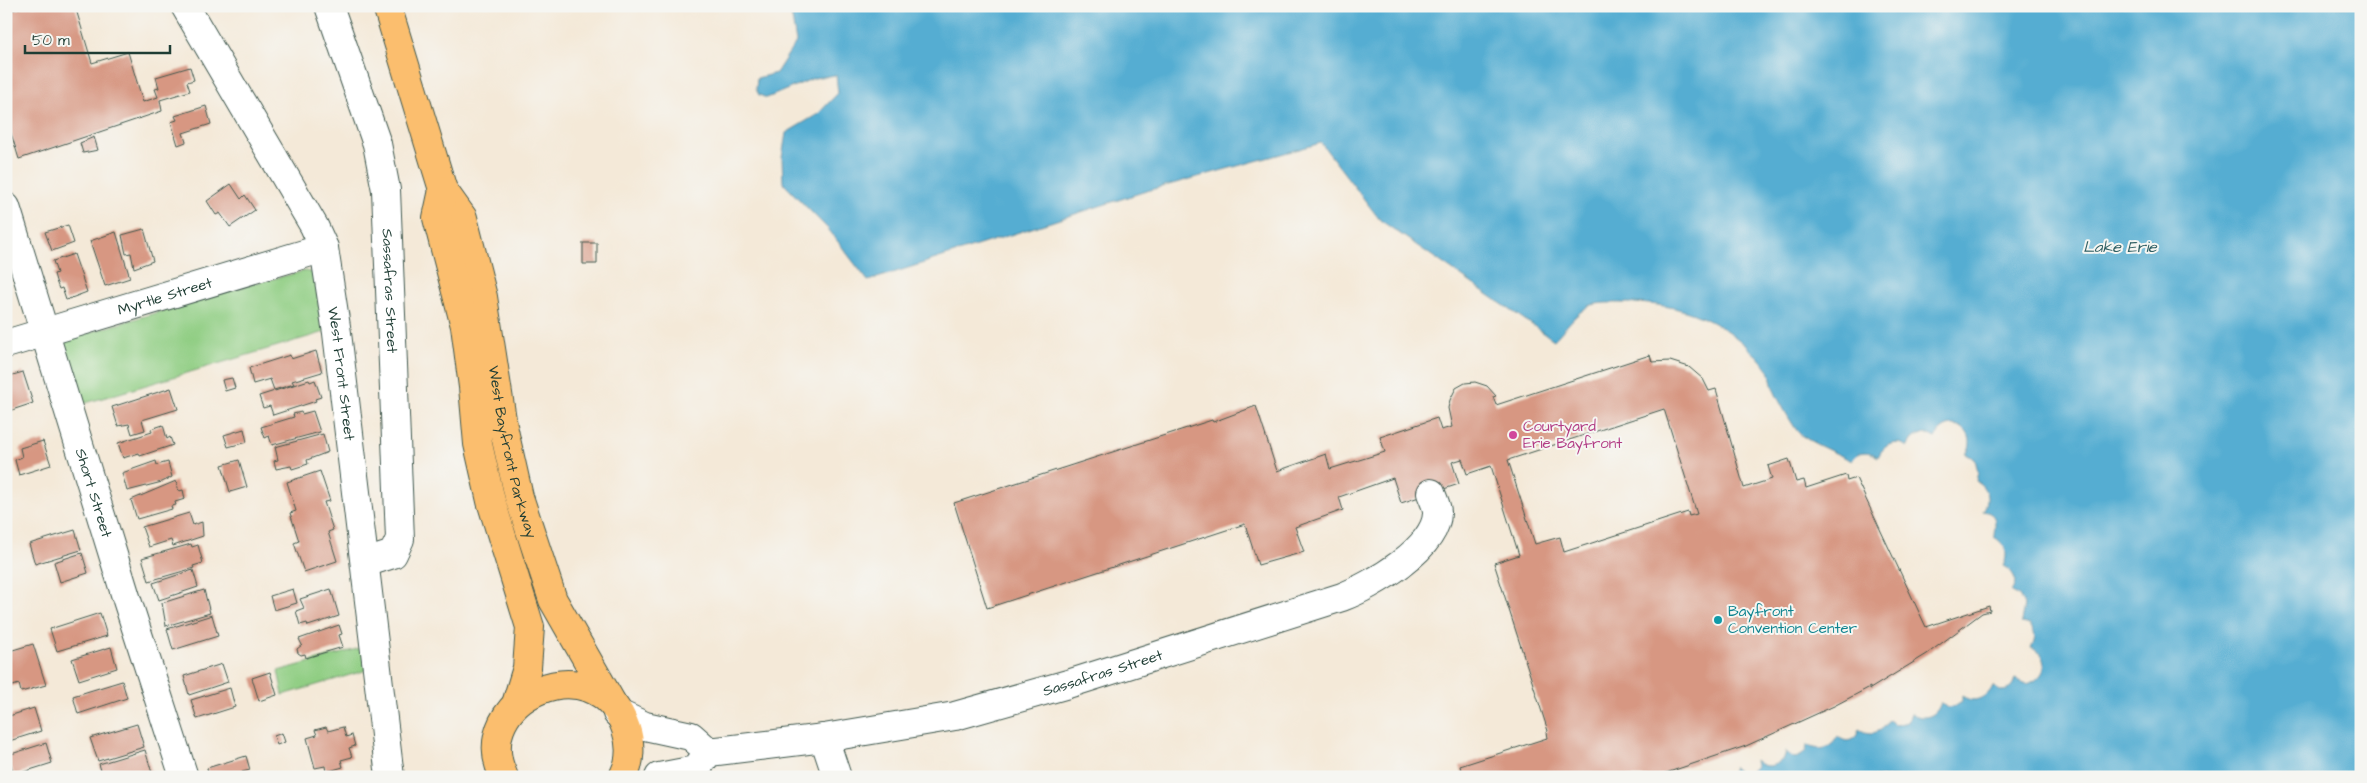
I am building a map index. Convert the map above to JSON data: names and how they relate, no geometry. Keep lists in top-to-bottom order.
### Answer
{
  "streets": {
    "highway": ["West Bayfront Parkway"],
    "street": [
      "Sassafras Street",
      "Myrtle Street",
      "West Front Street",
      "Short Street"
    ]
  },
  "crossings": [
    ["Sassafras Street", "West Front Street"],
    ["Myrtle Street", "West Front Street"],
    ["Myrtle Street", "Short Street"]
  ],
  "water": ["Lake Erie"],
  "places": ["Courtyard Erie Bayfront", "Bayfront Convention Center"],
  "scale_bar": "50 m"
}
